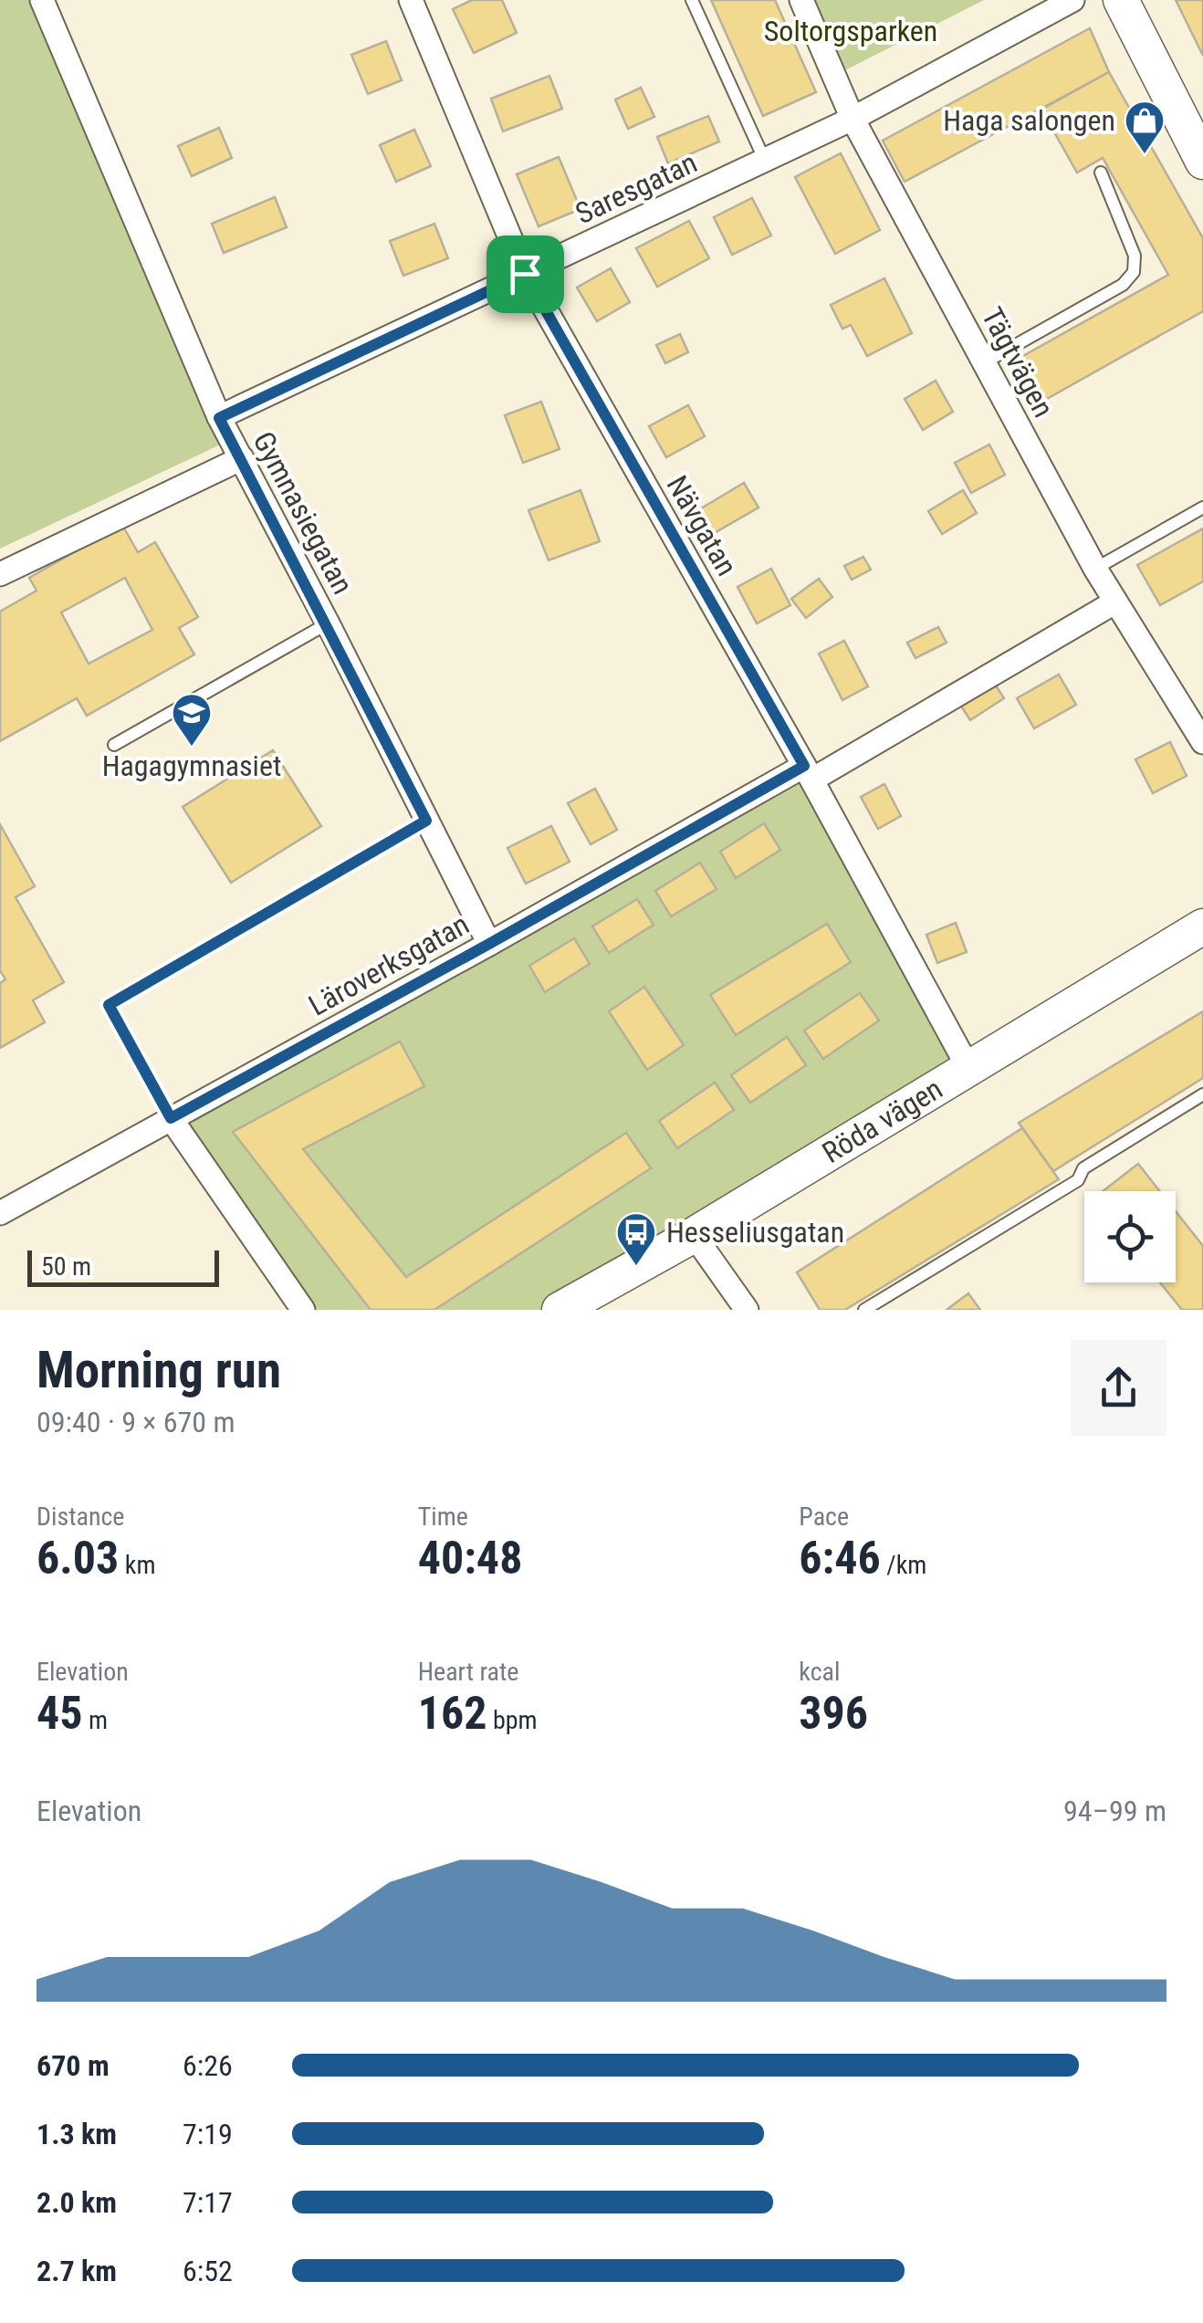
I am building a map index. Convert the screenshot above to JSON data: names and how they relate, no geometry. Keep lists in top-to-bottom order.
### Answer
{
  "streets": {
    "street": [
      "Saresgatan",
      "Tägtvägen",
      "Gymnasiegatan",
      "Nävgatan",
      "Läroverksgatan",
      "Röda vägen"
    ]
  },
  "crossings": [
    ["Saresgatan", "Tägtvägen"],
    ["Saresgatan", "Gymnasiegatan"],
    ["Saresgatan", "Nävgatan"],
    ["Tägtvägen", "Läroverksgatan"],
    ["Gymnasiegatan", "Läroverksgatan"],
    ["Nävgatan", "Läroverksgatan"],
    ["Nävgatan", "Röda vägen"]
  ],
  "parks": ["Soltorgsparken"],
  "places": {
    "shop": ["Haga salongen"],
    "school or university": ["Hagagymnasiet"],
    "bus stop": ["Hesseliusgatan"]
  },
  "scale_bar": "50 m",
  "page": {
    "scale": "50 m",
    "heading": ["Morning run", "09:40 · 9 × 670 m"],
    "stats": [
      ["Distance", "6.03 km"],
      ["Time", "40:48"],
      ["Pace", "6:46 /km"],
      ["Elevation", "45 m"],
      ["Heart rate", "162 bpm"],
      ["kcal", "396"]
    ],
    "chart": ["Elevation", "94–99 m"],
    "list": [
      {
        "name": "670 m",
        "note": "6:26"
      },
      {
        "name": "1.3 km",
        "note": "7:19"
      },
      {
        "name": "2.0 km",
        "note": "7:17"
      },
      {
        "name": "2.7 km",
        "note": "6:52"
      }
    ]
  }
}
